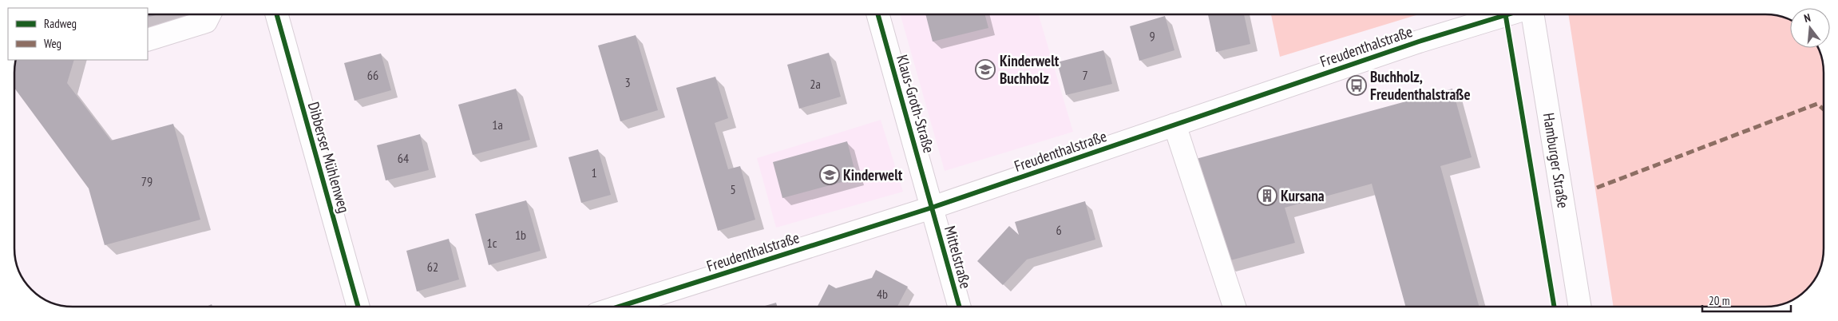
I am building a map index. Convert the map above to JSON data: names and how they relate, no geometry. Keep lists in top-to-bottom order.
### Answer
{
  "streets": {
    "street": [
      "Freudenthalstraße",
      "Klaus-Groth-Straße",
      "Dibberser Mühlenweg",
      "Hamburger Straße",
      "Mittelstraße"
    ]
  },
  "crossings": [
    ["Freudenthalstraße", "Klaus-Groth-Straße"],
    ["Freudenthalstraße", "Mittelstraße"],
    ["Klaus-Groth-Straße", "Mittelstraße"]
  ],
  "places": {
    "school or university": ["Kinderwelt Buchholz", "Kinderwelt"],
    "bus stop": ["Buchholz, Freudenthalstraße"],
    "building": ["Kursana"]
  },
  "house_numbers": [
    "9",
    "66",
    "7",
    "3",
    "2a",
    "1a",
    "64",
    "1",
    "79",
    "5",
    "6",
    "1b",
    "1c",
    "62",
    "4b"
  ],
  "legend": ["Radweg", "Weg"],
  "scale_bar": "20 m",
  "north": "top"
}
